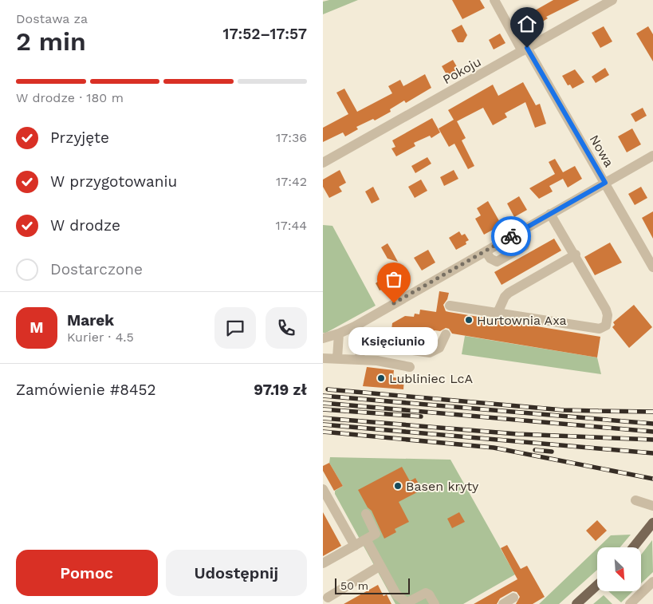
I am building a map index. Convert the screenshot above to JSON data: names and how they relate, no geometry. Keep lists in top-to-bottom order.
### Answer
{
  "streets": {
    "street": ["Pokoju", "Nowa"]
  },
  "crossings": [
    ["Pokoju", "Nowa"]
  ],
  "places": [
    "Księciunio",
    "Hurtownia Axa",
    "Lubliniec LcA",
    "Basen kryty"
  ],
  "scale_bar": "50 m",
  "north": "bottom right",
  "page": {
    "heading": ["2 min", "Dostawa za", "17:52–17:57"],
    "panel": [
      "Marek",
      "Kurier · 4.5",
      "Zamówienie #8452",
      "97.19 zł"
    ],
    "bar": "W drodze · 180 m",
    "list": [
      ["Przyjęte", "17:36"],
      ["W przygotowaniu", "17:42"],
      ["W drodze", "17:44"],
      "Dostarczone"
    ],
    "round": "M",
    "bubble": "Księciunio",
    "buttons": ["Pomoc", "Udostępnij"],
    "scale": "50 m"
  }
}
